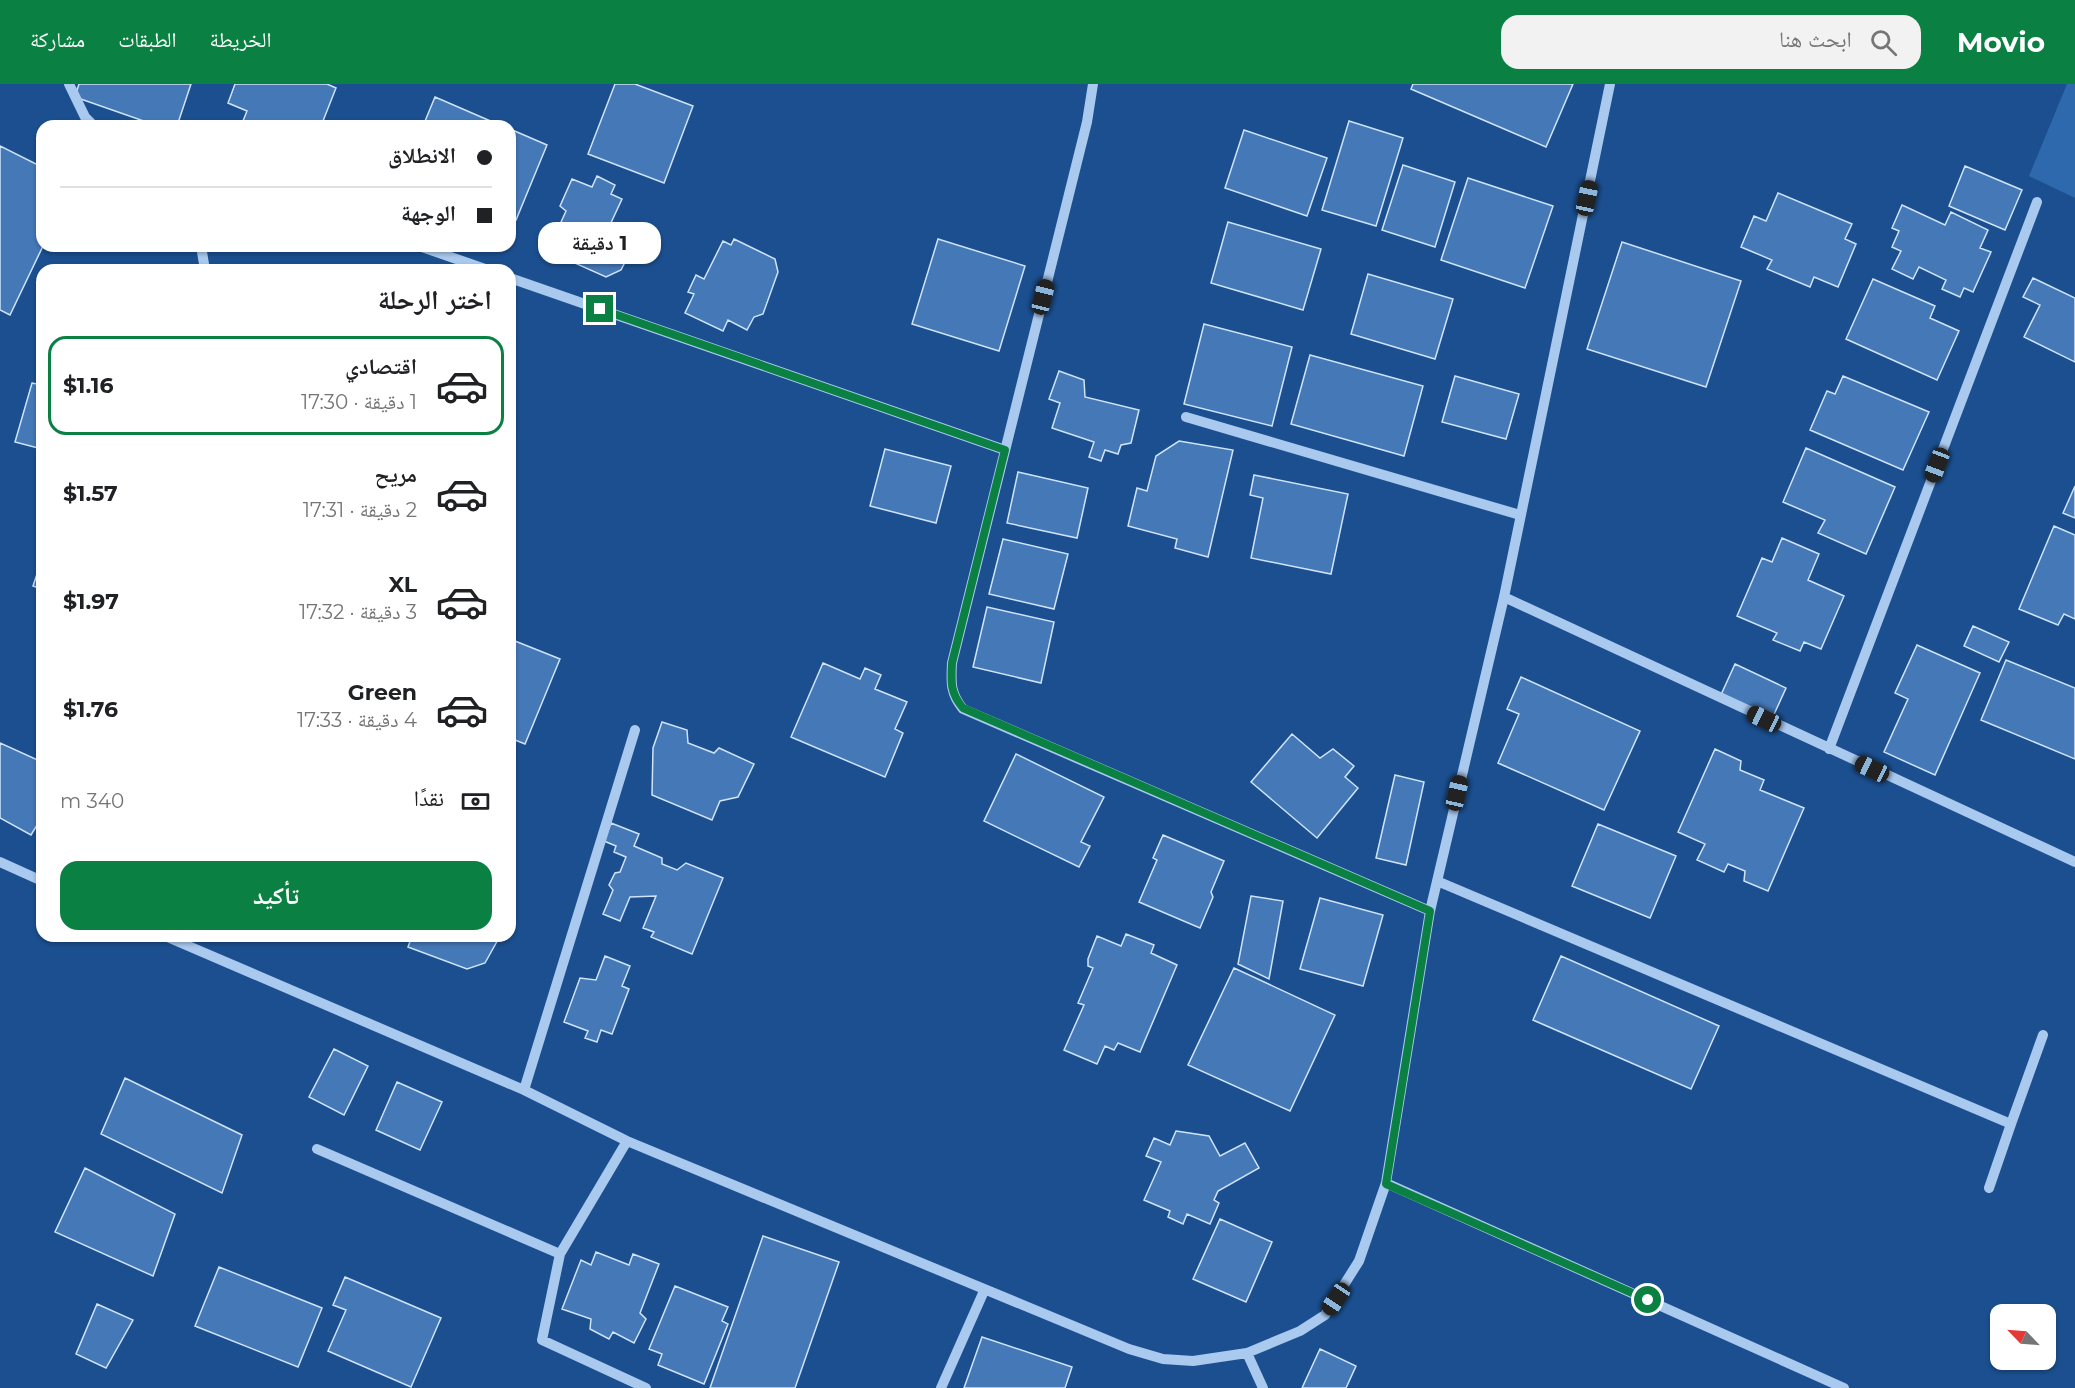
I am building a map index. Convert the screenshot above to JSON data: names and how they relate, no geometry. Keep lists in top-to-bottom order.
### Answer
{
  "north": "top left",
  "page": {
    "header": "Movio",
    "search": "ابحث هنا",
    "nav": ["الخريطة", "الطبقات", "مشاركة"],
    "banner": ["الانطلاق", "الوجهة"],
    "bubble": "1 دقيقة",
    "heading": "اختر الرحلة",
    "list": [
      {
        "name": "اقتصادي",
        "note": "1 دقيقة · 17:30",
        "value": "$1.16"
      },
      {
        "name": "مريح",
        "note": "2 دقيقة · 17:31",
        "value": "$1.57"
      },
      {
        "name": "XL",
        "note": "3 دقيقة · 17:32",
        "value": "$1.97"
      },
      {
        "name": "Green",
        "note": "4 دقيقة · 17:33",
        "value": "$1.76"
      }
    ],
    "pay": ["نقدًا", "340 m"],
    "buttons": "تأكيد"
  }
}
